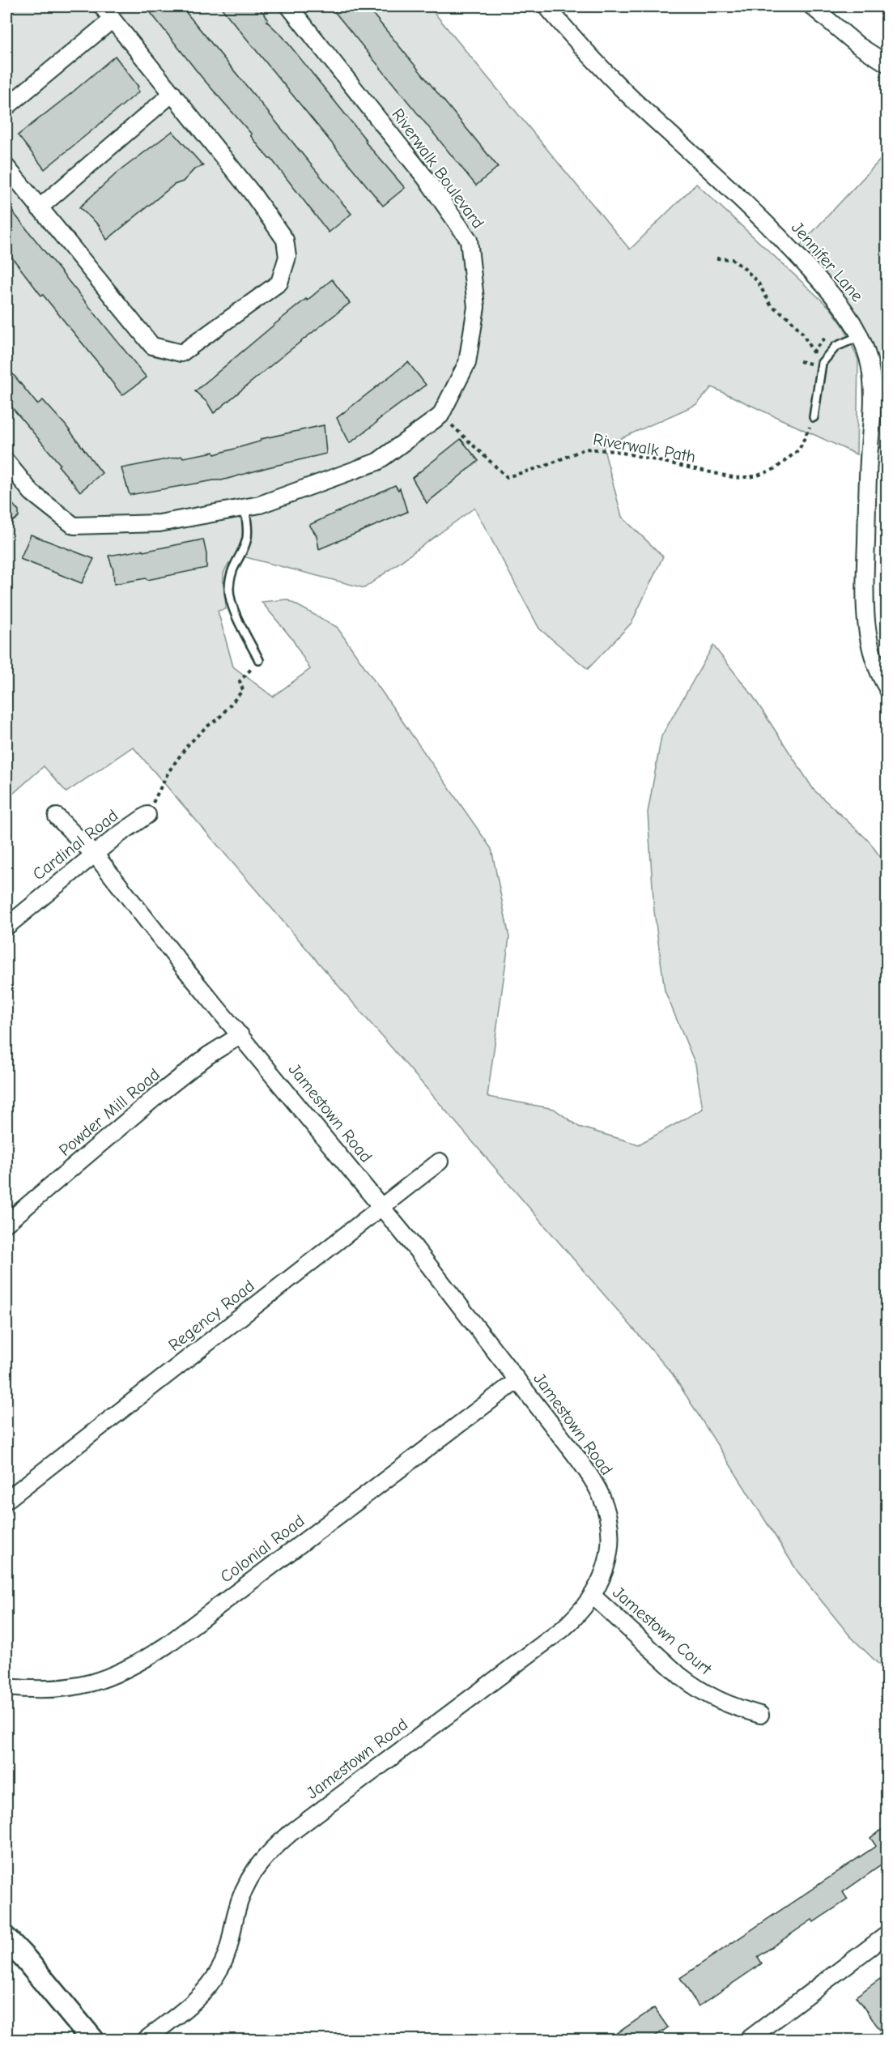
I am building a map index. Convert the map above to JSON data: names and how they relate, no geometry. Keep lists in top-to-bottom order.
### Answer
{
  "streets": {
    "street": [
      "Riverwalk Boulevard",
      "Jennifer Lane",
      "Cardinal Road",
      "Powder Mill Road",
      "Jamestown Road",
      "Regency Road",
      "Colonial Road",
      "Jamestown Court"
    ],
    "path": ["Riverwalk Path"]
  },
  "crossings": [
    ["Riverwalk Boulevard", "Riverwalk Path"],
    ["Cardinal Road", "Jamestown Road"],
    ["Powder Mill Road", "Jamestown Road"],
    ["Jamestown Road", "Regency Road"],
    ["Jamestown Road", "Colonial Road"],
    ["Jamestown Road", "Jamestown Court"]
  ]
}
